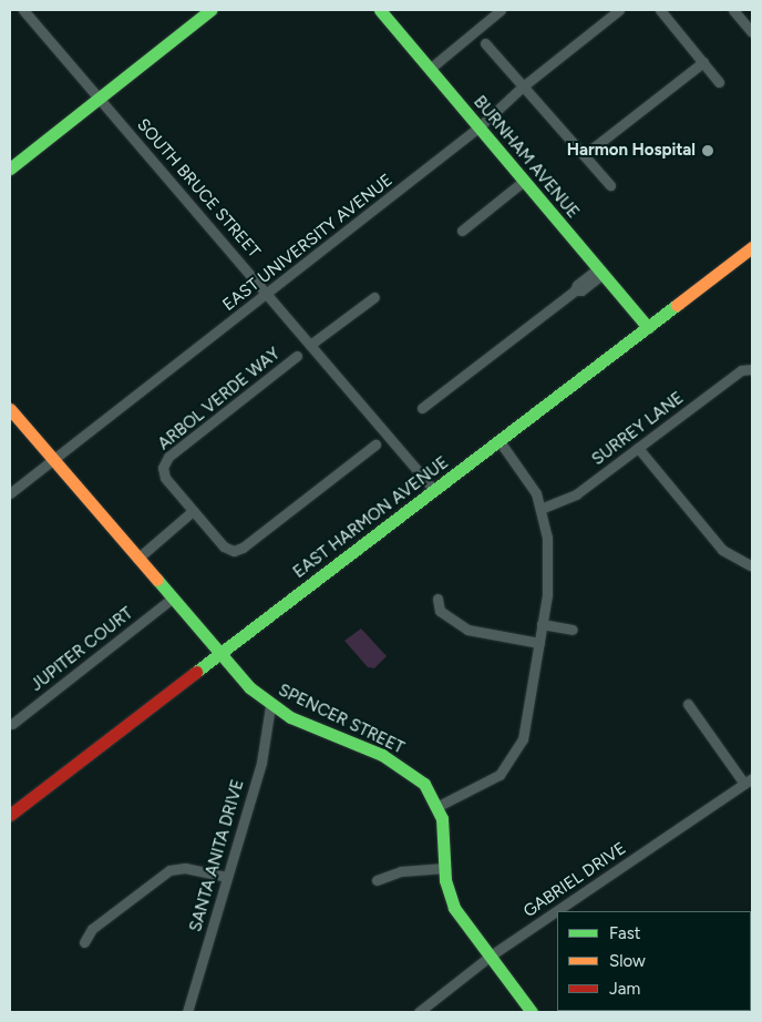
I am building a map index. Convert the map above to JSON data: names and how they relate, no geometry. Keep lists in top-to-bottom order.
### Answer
{
  "streets": {
    "street": [
      "BURNHAM AVENUE",
      "SOUTH BRUCE STREET",
      "EAST UNIVERSITY AVENUE",
      "ARBOL VERDE WAY",
      "SURREY LANE",
      "EAST HARMON AVENUE",
      "JUPITER COURT",
      "SPENCER STREET",
      "SANTA ANITA DRIVE",
      "GABRIEL DRIVE"
    ]
  },
  "crossings": [
    ["BURNHAM AVENUE", "EAST UNIVERSITY AVENUE"],
    ["BURNHAM AVENUE", "EAST HARMON AVENUE"],
    ["SOUTH BRUCE STREET", "EAST UNIVERSITY AVENUE"],
    ["SOUTH BRUCE STREET", "EAST HARMON AVENUE"],
    ["EAST UNIVERSITY AVENUE", "SPENCER STREET"],
    ["EAST HARMON AVENUE", "SPENCER STREET"],
    ["JUPITER COURT", "SPENCER STREET"],
    ["SPENCER STREET", "SANTA ANITA DRIVE"],
    ["SPENCER STREET", "GABRIEL DRIVE"]
  ],
  "places": ["Harmon Hospital"],
  "legend": ["Fast", "Slow", "Jam"]
}
